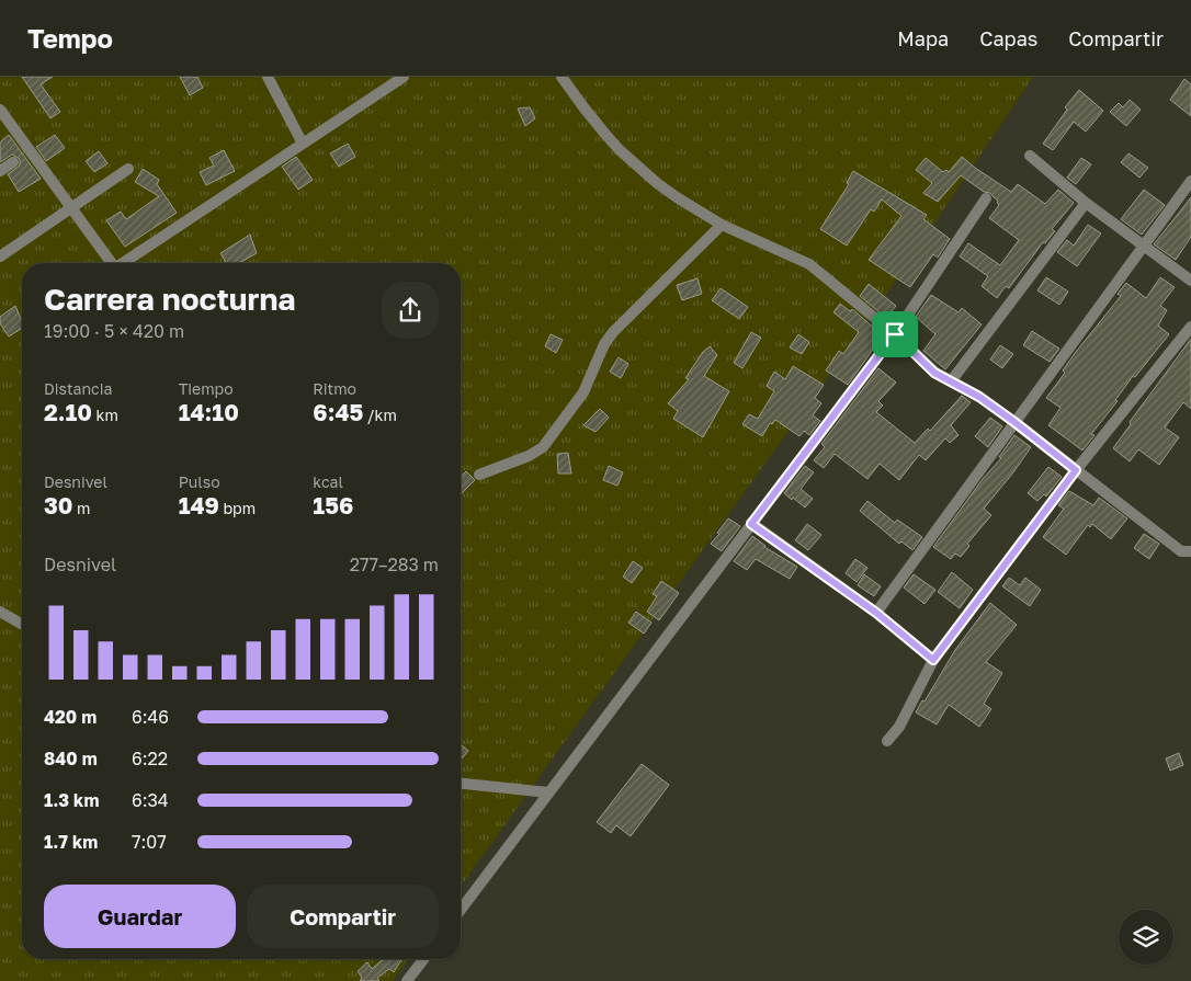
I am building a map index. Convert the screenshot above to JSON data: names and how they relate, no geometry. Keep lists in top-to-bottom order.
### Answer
{
  "page": {
    "header": "Tempo",
    "nav": ["Mapa", "Capas", "Compartir"],
    "heading": ["Carrera nocturna", "19:00 · 5 × 420 m"],
    "stats": [
      ["Distancia", "2.10 km"],
      ["Tiempo", "14:10"],
      ["Ritmo", "6:45 /km"],
      ["Desnivel", "30 m"],
      ["Pulso", "149 bpm"],
      ["kcal", "156"]
    ],
    "chart": ["Desnivel", "277–283 m"],
    "list": [
      {
        "name": "420 m",
        "note": "6:46"
      },
      {
        "name": "840 m",
        "note": "6:22"
      },
      {
        "name": "1.3 km",
        "note": "6:34"
      },
      {
        "name": "1.7 km",
        "note": "7:07"
      }
    ],
    "buttons": ["Guardar", "Compartir"]
  }
}
